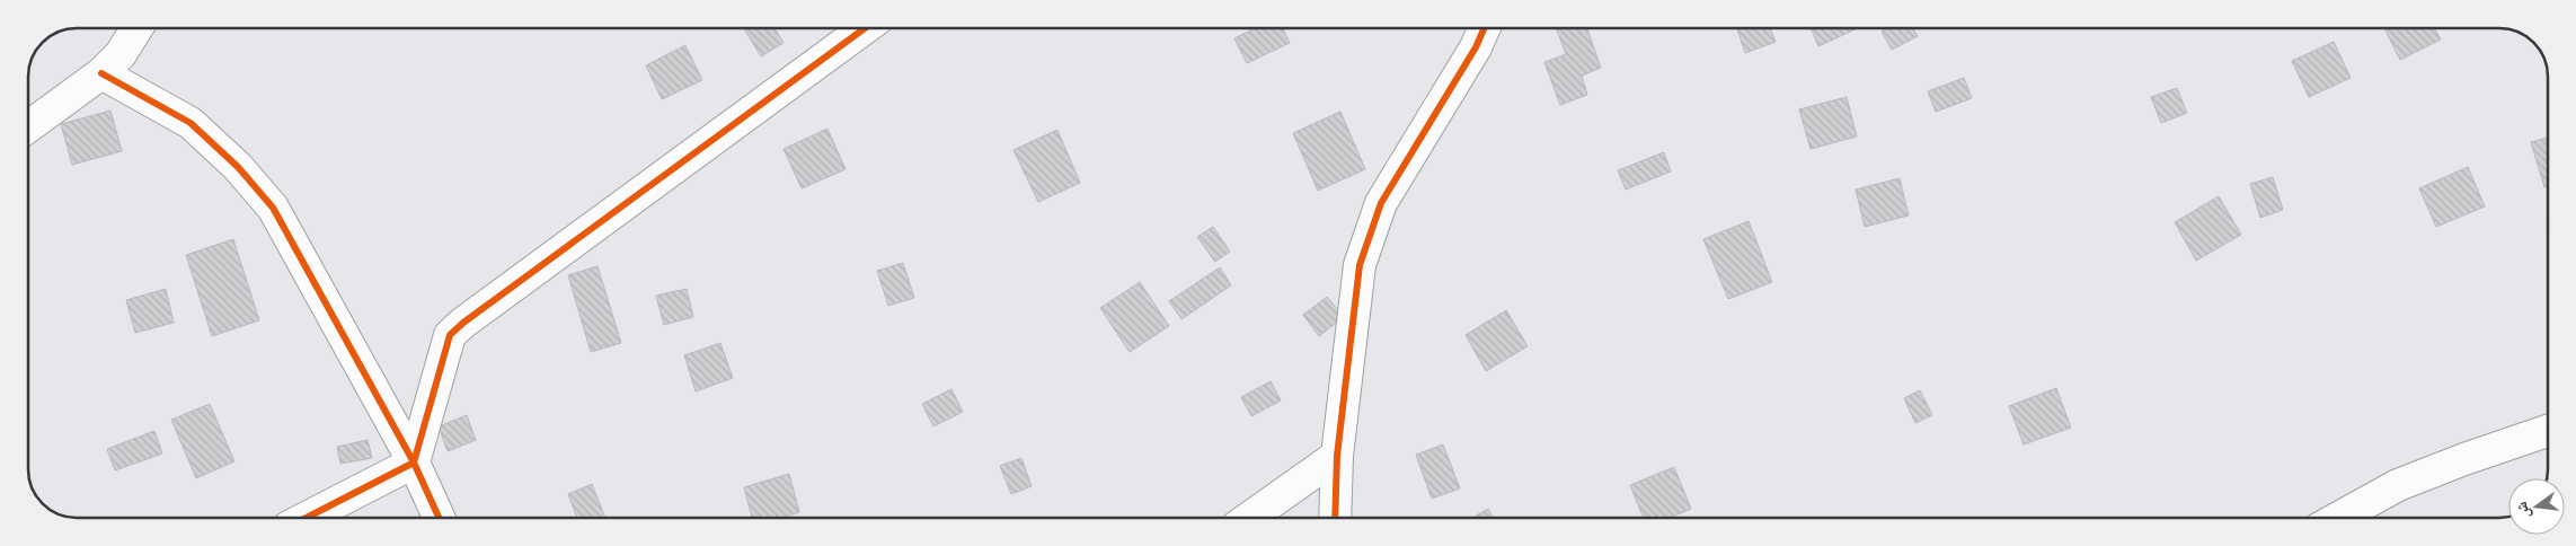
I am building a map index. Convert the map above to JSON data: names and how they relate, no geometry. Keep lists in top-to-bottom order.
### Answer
{
  "north": "left"
}
